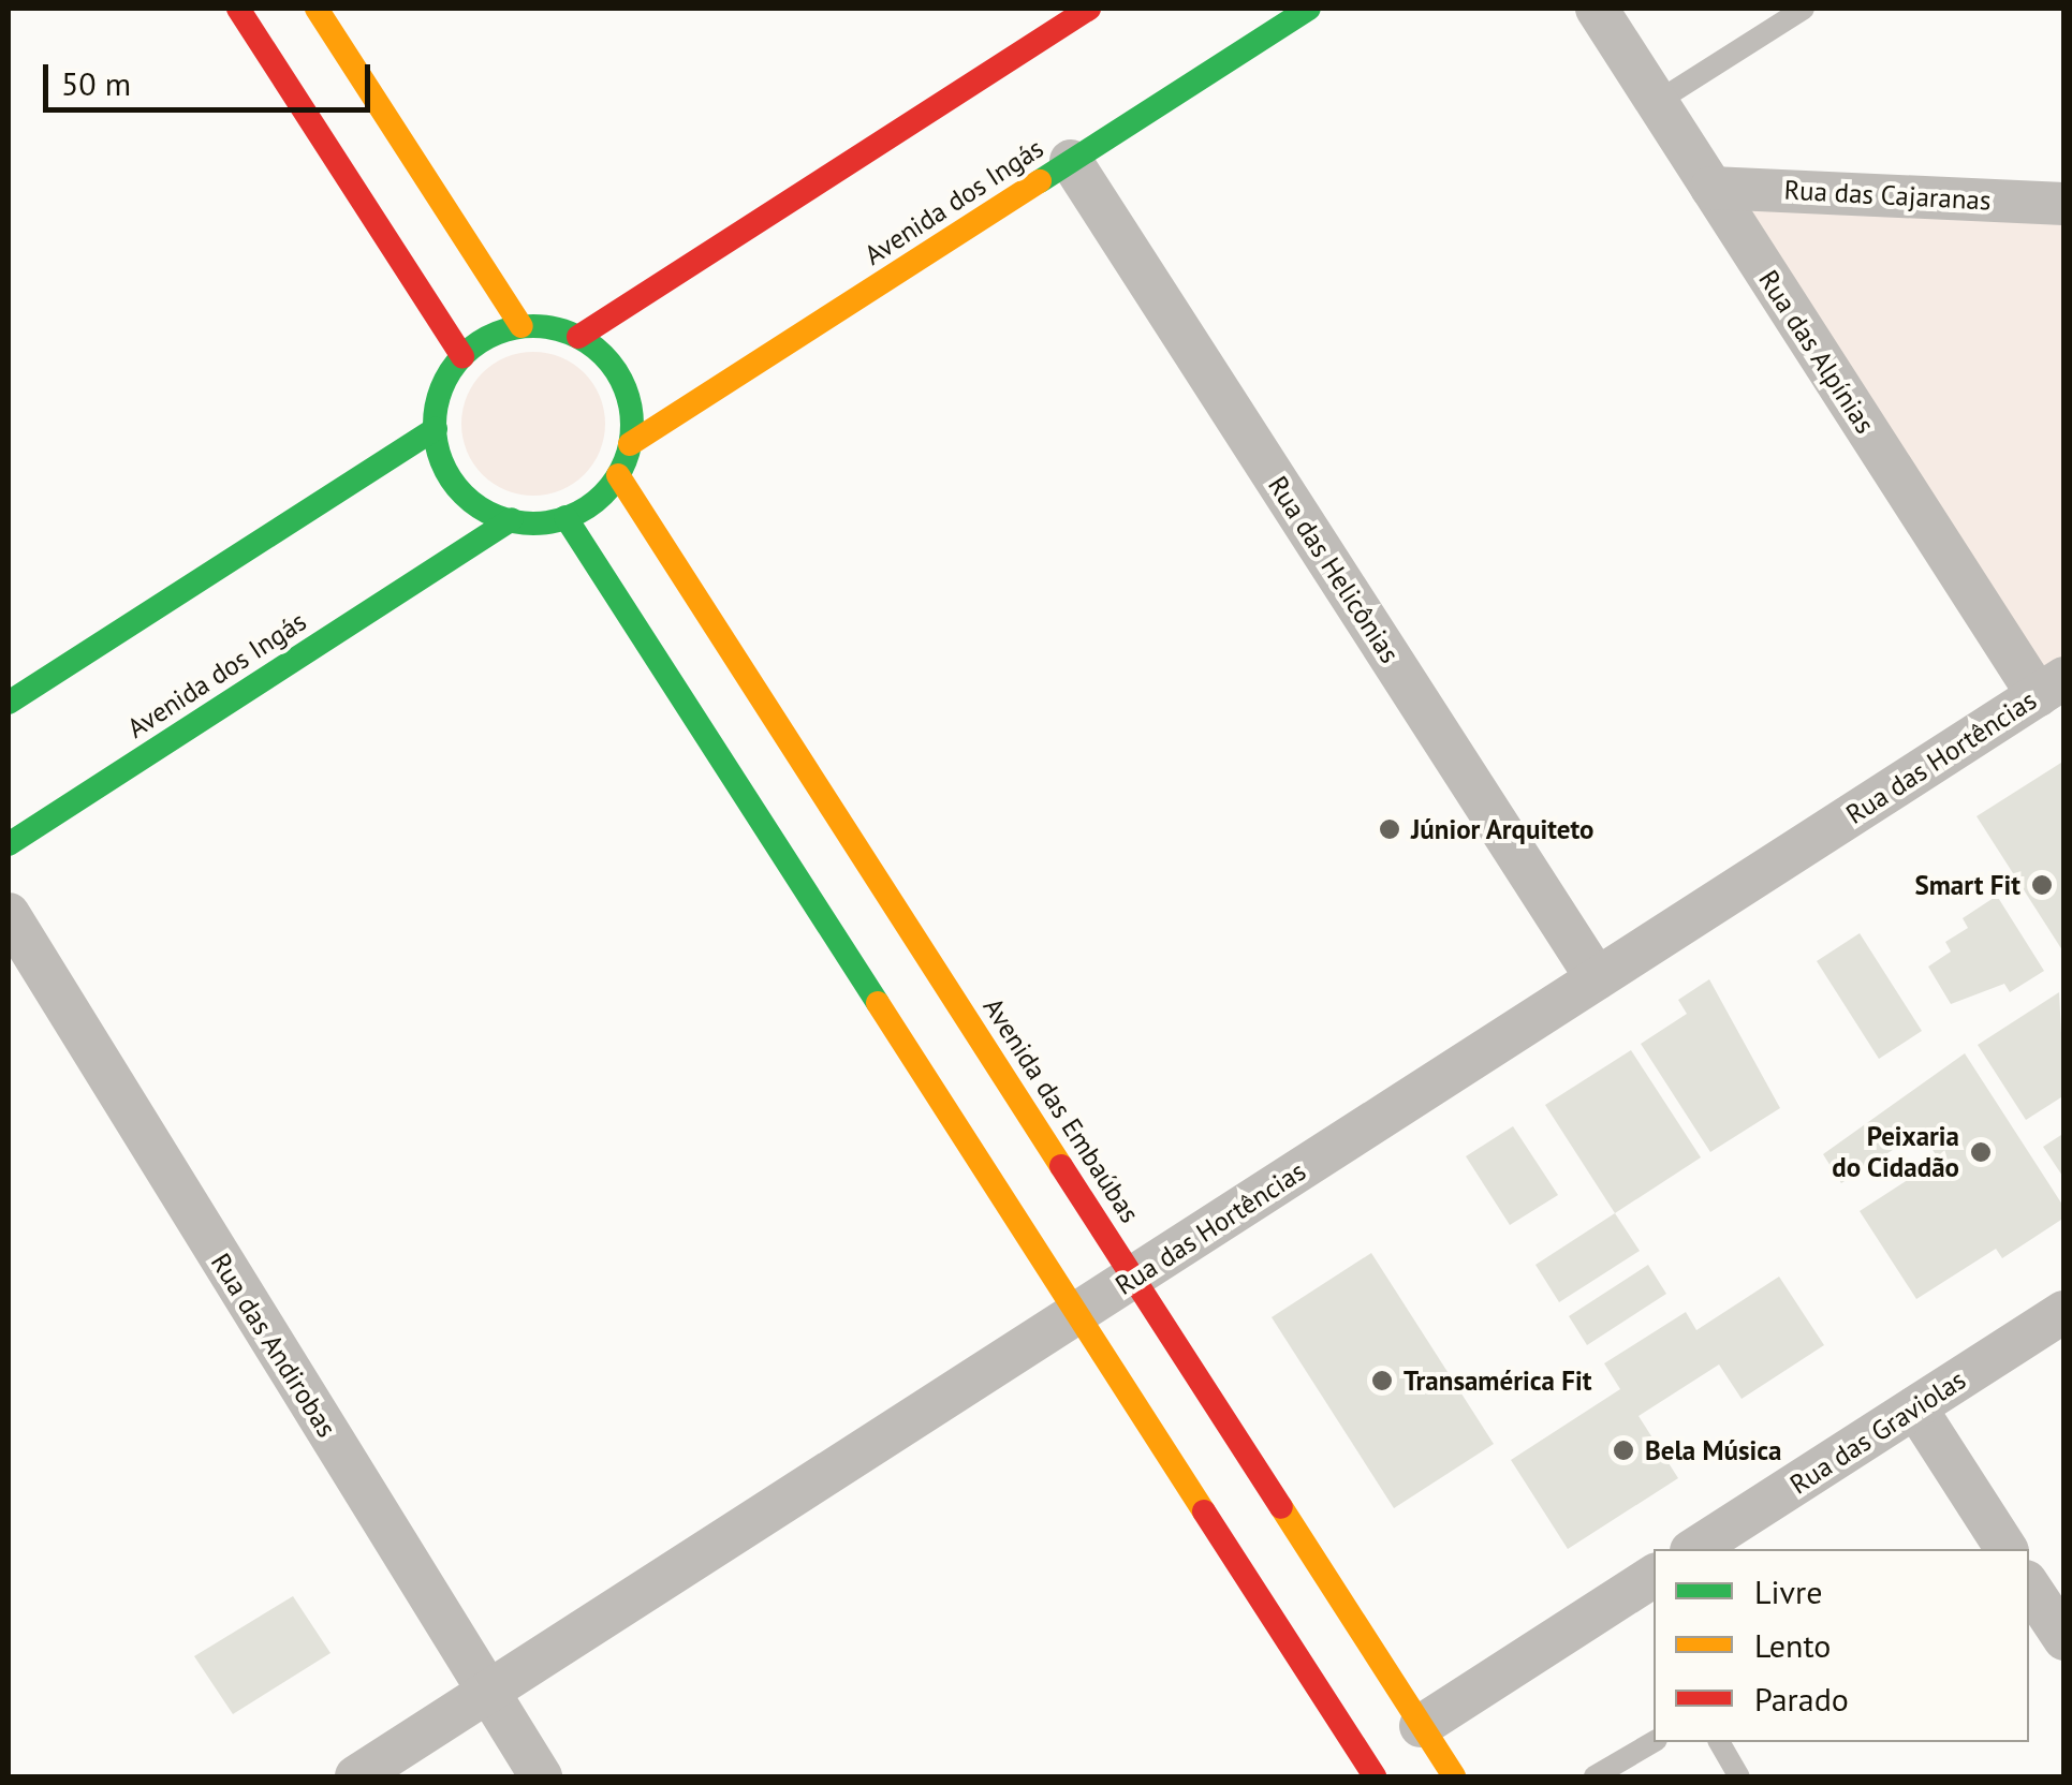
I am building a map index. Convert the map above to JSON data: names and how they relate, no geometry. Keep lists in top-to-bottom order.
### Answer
{
  "streets": {
    "street": [
      "Rua das Cajaranas",
      "Avenida dos Ingás",
      "Rua das Alpínias",
      "Rua das Helicônias",
      "Rua das Hortências",
      "Avenida das Embaúbas",
      "Rua das Andirobas",
      "Rua das Graviolas"
    ]
  },
  "crossings": [
    ["Rua das Cajaranas", "Rua das Alpínias"],
    ["Avenida dos Ingás", "Rua das Helicônias"],
    ["Avenida dos Ingás", "Avenida das Embaúbas"],
    ["Rua das Alpínias", "Rua das Hortências"],
    ["Rua das Helicônias", "Rua das Hortências"],
    ["Rua das Hortências", "Avenida das Embaúbas"],
    ["Rua das Hortências", "Rua das Andirobas"]
  ],
  "places": [
    "Júnior Arquiteto",
    "Smart Fit",
    "Peixaria do Cidadão",
    "Transamérica Fit",
    "Bela Música"
  ],
  "legend": ["Livre", "Lento", "Parado"],
  "scale_bar": "50 m"
}
